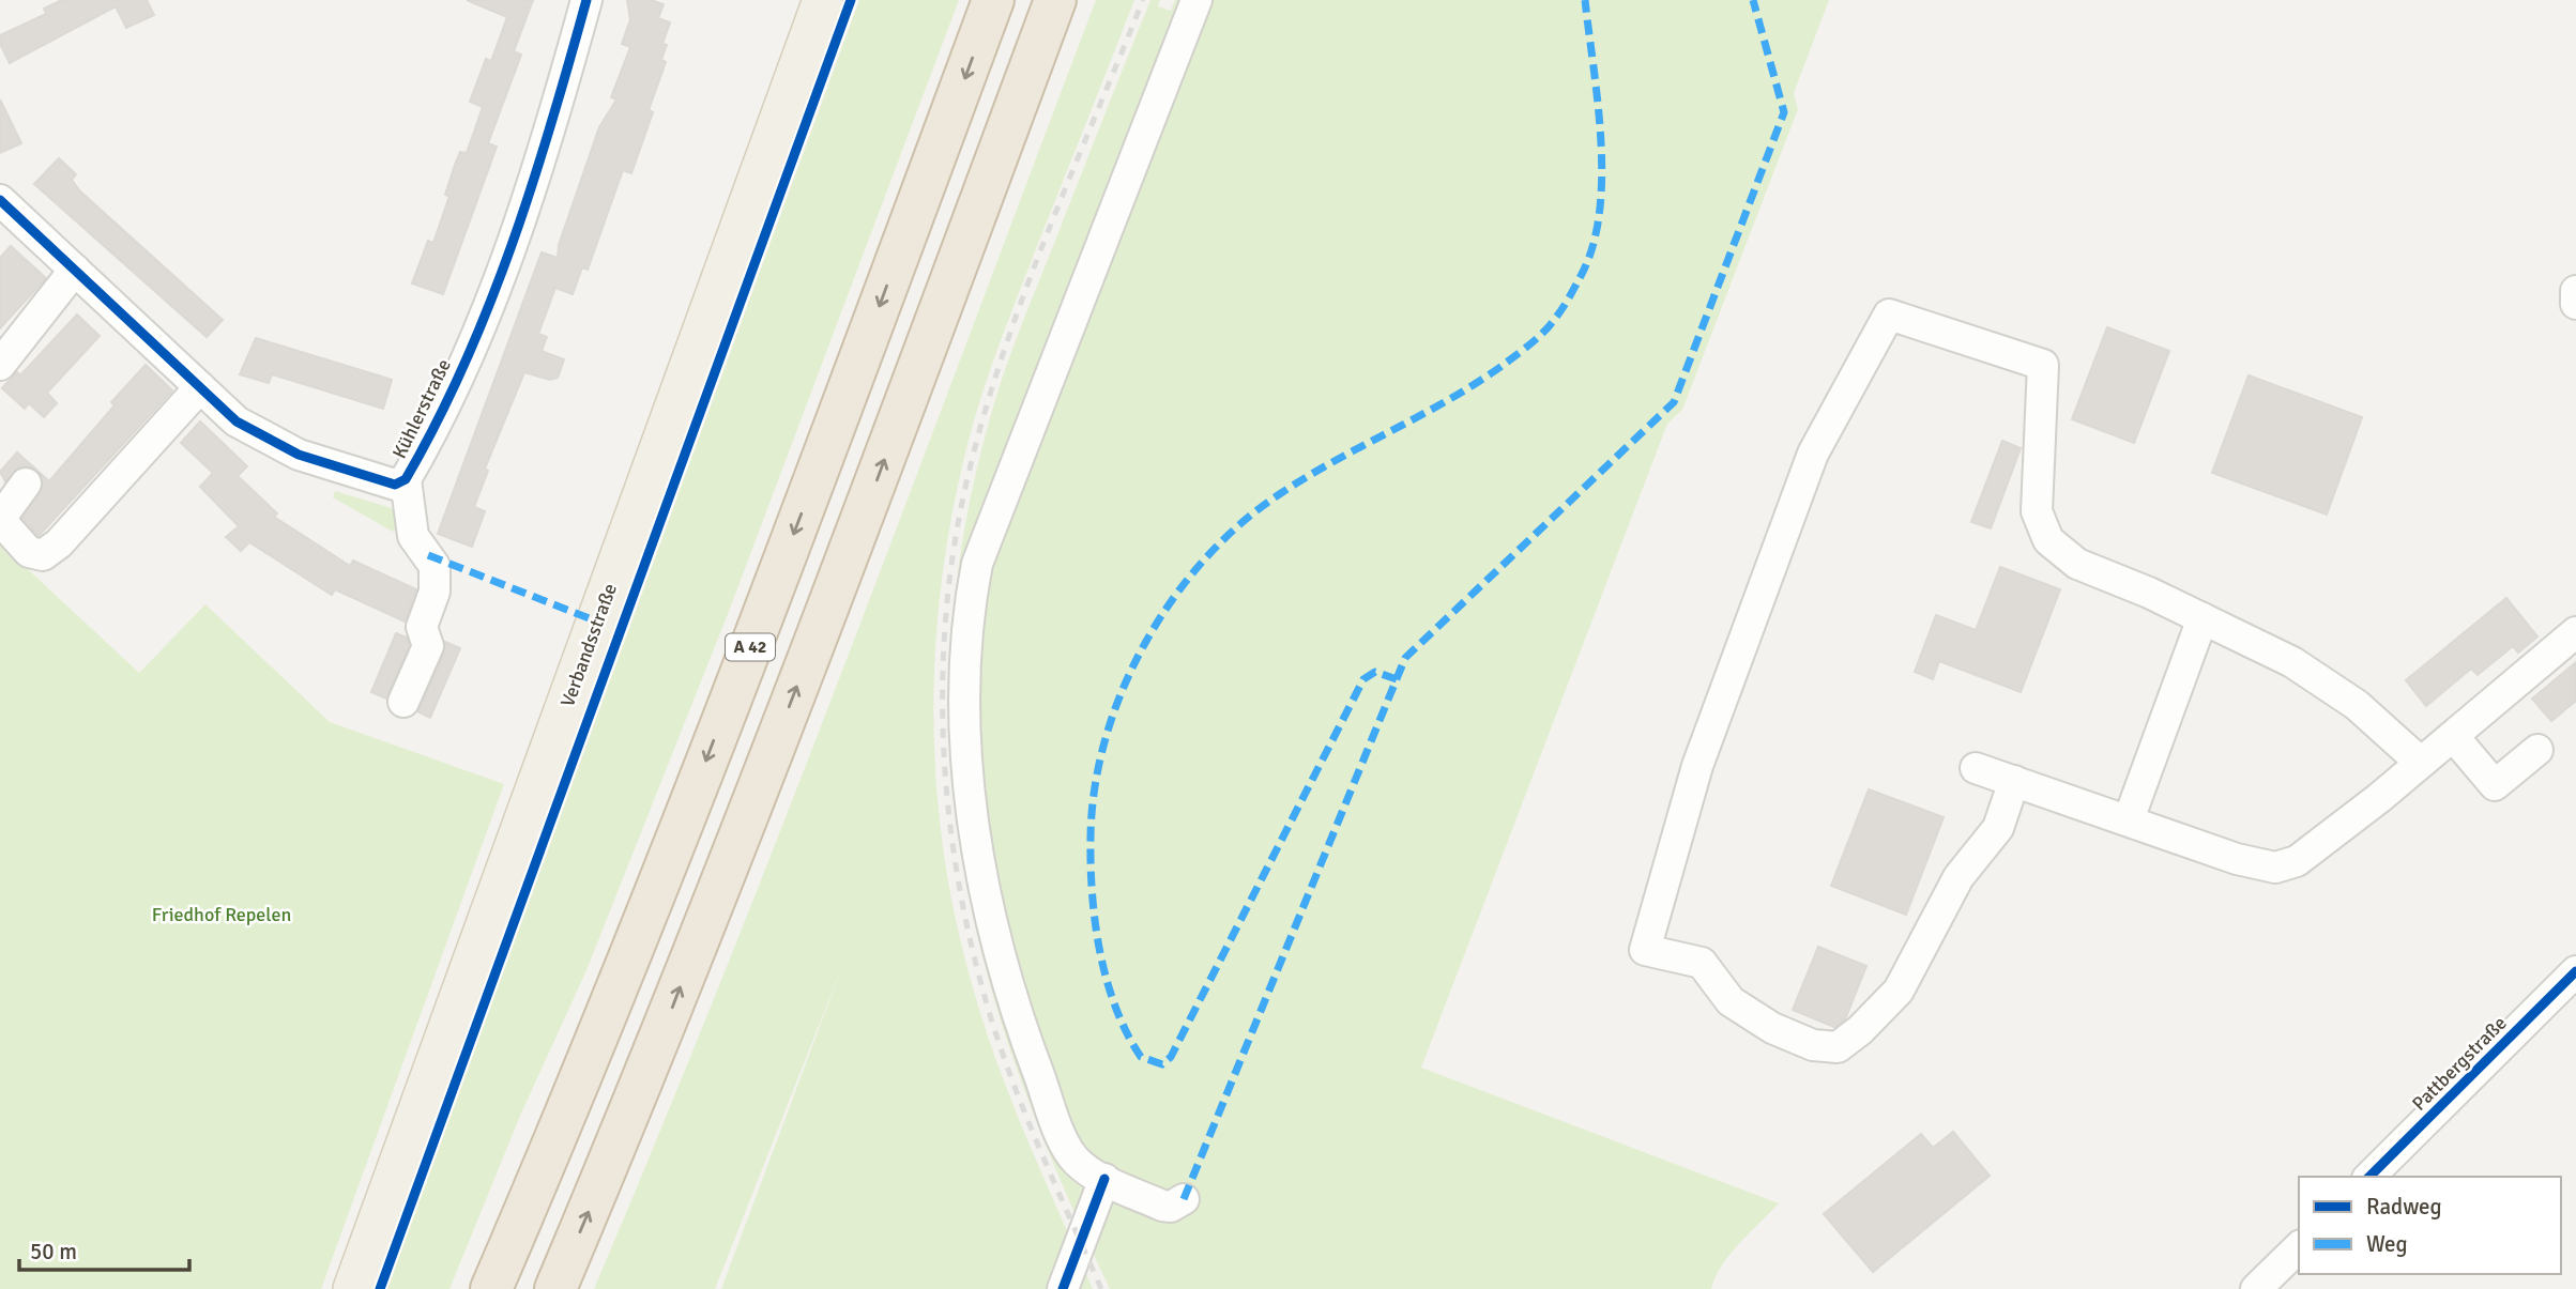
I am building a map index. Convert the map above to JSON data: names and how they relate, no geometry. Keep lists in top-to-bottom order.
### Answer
{
  "streets": {
    "highway": ["A 42"],
    "main road": ["Verbandsstraße"],
    "street": ["Kühlerstraße", "Pattbergstraße"]
  },
  "parks": ["Friedhof Repelen"],
  "legend": ["Radweg", "Weg"],
  "scale_bar": "50 m"
}
